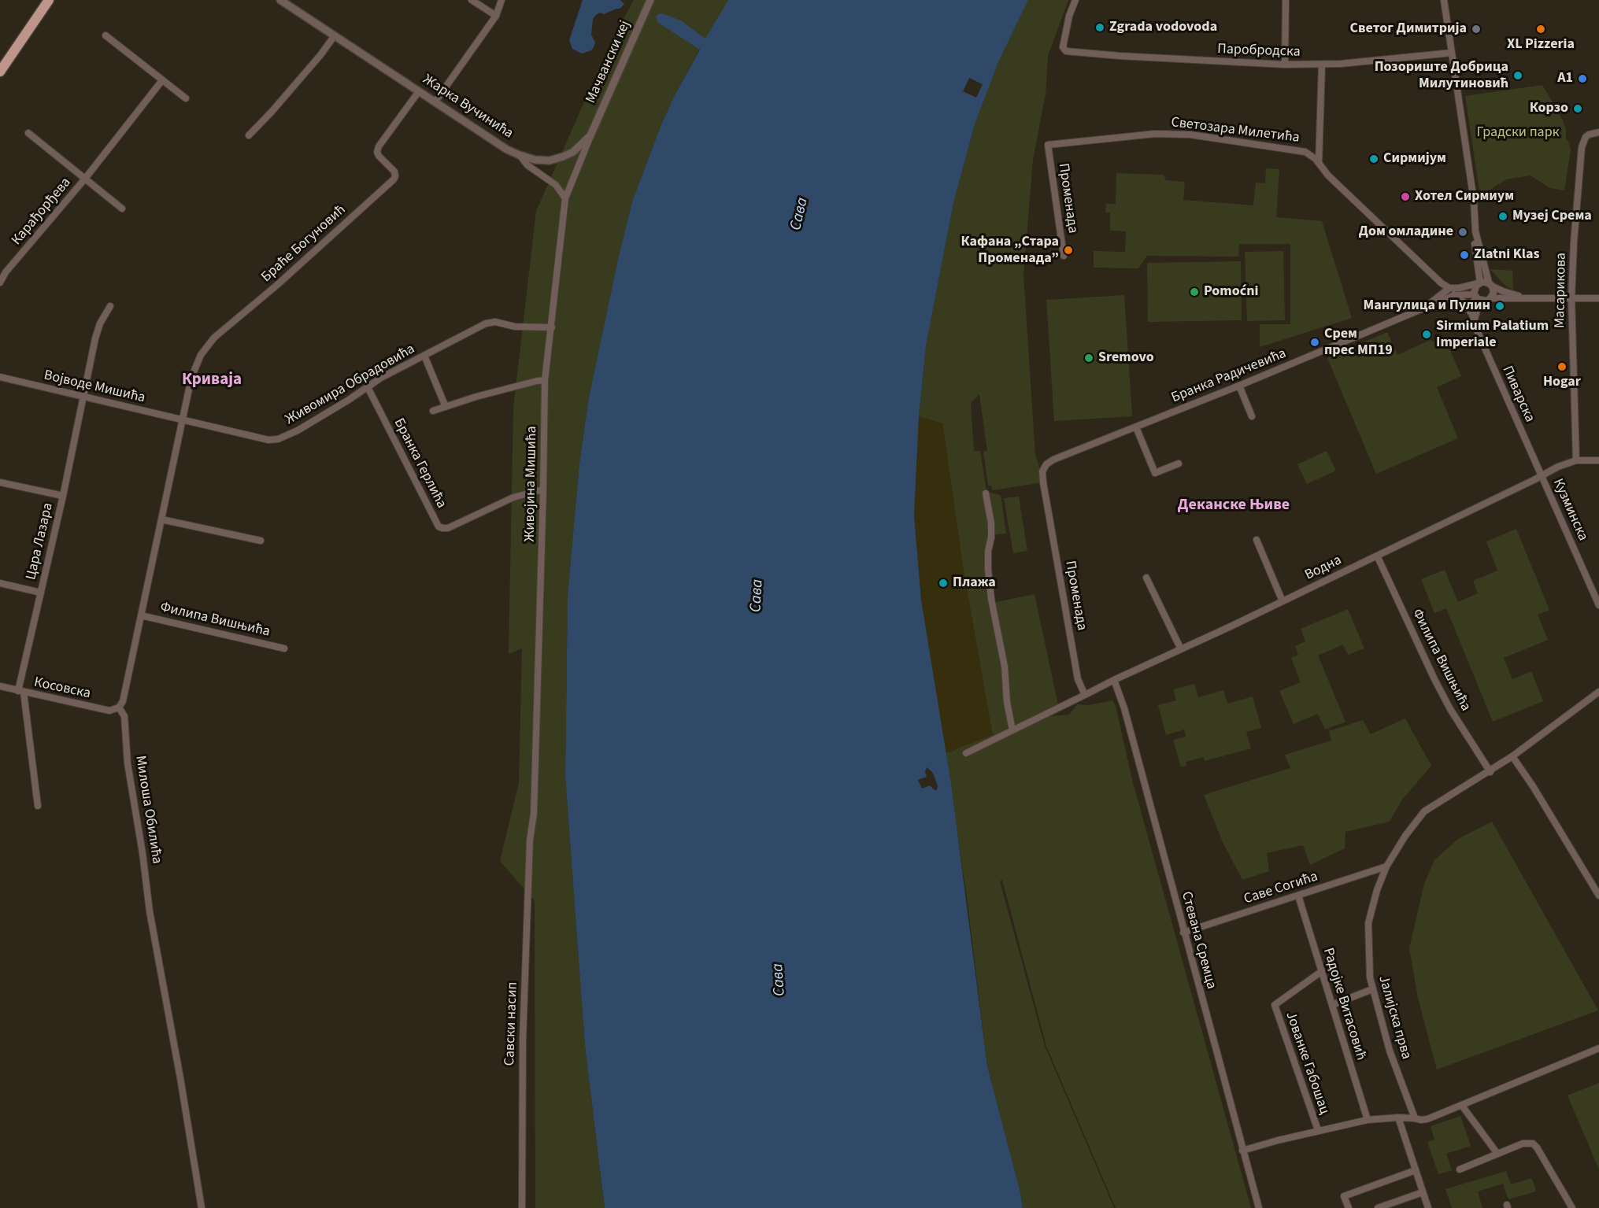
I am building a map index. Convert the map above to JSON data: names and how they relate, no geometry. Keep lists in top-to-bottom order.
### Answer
{
  "streets": {
    "street": [
      "Паробродска",
      "Мачвански кеј",
      "Жарка Вучинића",
      "Светозара Милетића",
      "Променада",
      "Карађорђева",
      "Браће Богуновић",
      "Масарикова",
      "Бранка Радичевића",
      "Живомира Обрадовића",
      "Војводе Мишића",
      "Пиварска",
      "Бранка Герлића",
      "Живојина Мишића",
      "Кузминска",
      "Цара Лазара",
      "Водна",
      "Филипа Вишњића",
      "Косовска",
      "Милоша Обилића",
      "Саве Согића",
      "Стевана Сремца",
      "Радојке Витасовић",
      "Јалијска прва",
      "Савски насип",
      "Јованке Габошац"
    ]
  },
  "crossings": [
    ["Мачвански кеј", "Жарка Вучинића"],
    ["Мачвански кеј", "Живојина Мишића"],
    ["Жарка Вучинића", "Браће Богуновић"],
    ["Жарка Вучинића", "Живојина Мишића"],
    ["Светозара Милетића", "Променада"],
    ["Светозара Милетића", "Бранка Радичевића"],
    ["Светозара Милетића", "Пиварска"],
    ["Променада", "Бранка Радичевића"],
    ["Браће Богуновић", "Живомира Обрадовића"],
    ["Браће Богуновић", "Војводе Мишића"],
    ["Масарикова", "Водна"],
    ["Бранка Радичевића", "Пиварска"],
    ["Живомира Обрадовића", "Војводе Мишића"],
    ["Живомира Обрадовића", "Бранка Герлића"],
    ["Живомира Обрадовића", "Живојина Мишића"],
    ["Војводе Мишића", "Цара Лазара"],
    ["Пиварска", "Кузминска"],
    ["Пиварска", "Водна"],
    ["Бранка Герлића", "Живојина Мишића"],
    ["Живојина Мишића", "Савски насип"],
    ["Кузминска", "Водна"],
    ["Цара Лазара", "Косовска"],
    ["Водна", "Филипа Вишњића"],
    ["Водна", "Стевана Сремца"],
    ["Филипа Вишњића", "Јалијска прва"],
    ["Косовска", "Милоша Обилића"],
    ["Саве Согића", "Стевана Сремца"],
    ["Саве Согића", "Радојке Витасовић"],
    ["Саве Согића", "Јалијска прва"],
    ["Радојке Витасовић", "Јованке Габошац"]
  ],
  "districts": ["Криваја", "Деканске Њиве"],
  "water": ["Сава"],
  "parks": ["Градски парк"],
  "places": [
    "Zgrada vodovoda",
    "Светог Димитрија",
    "XL Pizzeria",
    "Позориште Добрица Милутиновић",
    "A1",
    "Корзо",
    "Сирмијум",
    "Хотел Сирмиум",
    "Музеј Срема",
    "Дом омладине",
    "Кафана „Стара Променада”",
    "Zlatni Klas",
    "Pomoćni",
    "Мангулица и Пулин",
    "Sirmium Palatium Imperiale",
    "Срем прес МП19",
    "Sremovo",
    "Hogar",
    "Плажа"
  ]
}
